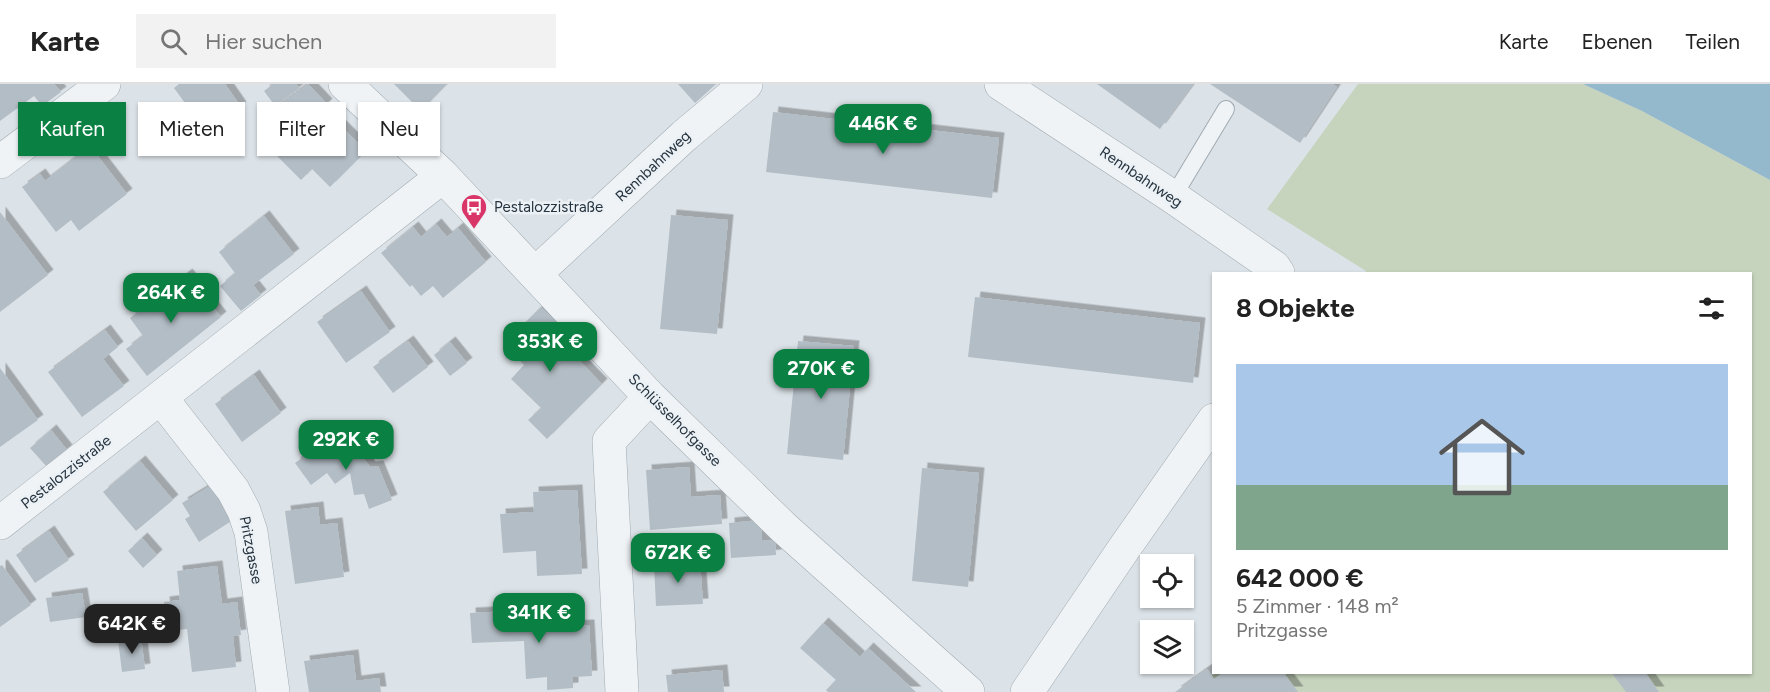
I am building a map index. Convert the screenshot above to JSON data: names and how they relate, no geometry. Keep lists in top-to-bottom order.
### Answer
{
  "streets": {
    "street": [
      "Rennbahnweg",
      "Schlüsselhofgasse",
      "Pestalozzistraße",
      "Pritzgasse"
    ]
  },
  "crossings": [
    ["Rennbahnweg", "Schlüsselhofgasse"],
    ["Schlüsselhofgasse", "Pestalozzistraße"],
    ["Pestalozzistraße", "Pritzgasse"]
  ],
  "places": {
    "bus stop": ["Pestalozzistraße"]
  },
  "page": {
    "header": "Karte",
    "search": "Hier suchen",
    "nav": ["Karte", "Ebenen", "Teilen"],
    "chip": [
      "Kaufen",
      "Mieten",
      "Filter",
      "Neu"
    ],
    "price": [
      "446K €",
      "264K €",
      "353K €",
      "270K €",
      "292K €",
      "672K €",
      "341K €",
      "642K €"
    ],
    "heading": "8 Objekte",
    "list": [
      {
        "name": "642 000 €",
        "note": "5 Zimmer · 148 m² · Pritzgasse"
      }
    ]
  }
}
